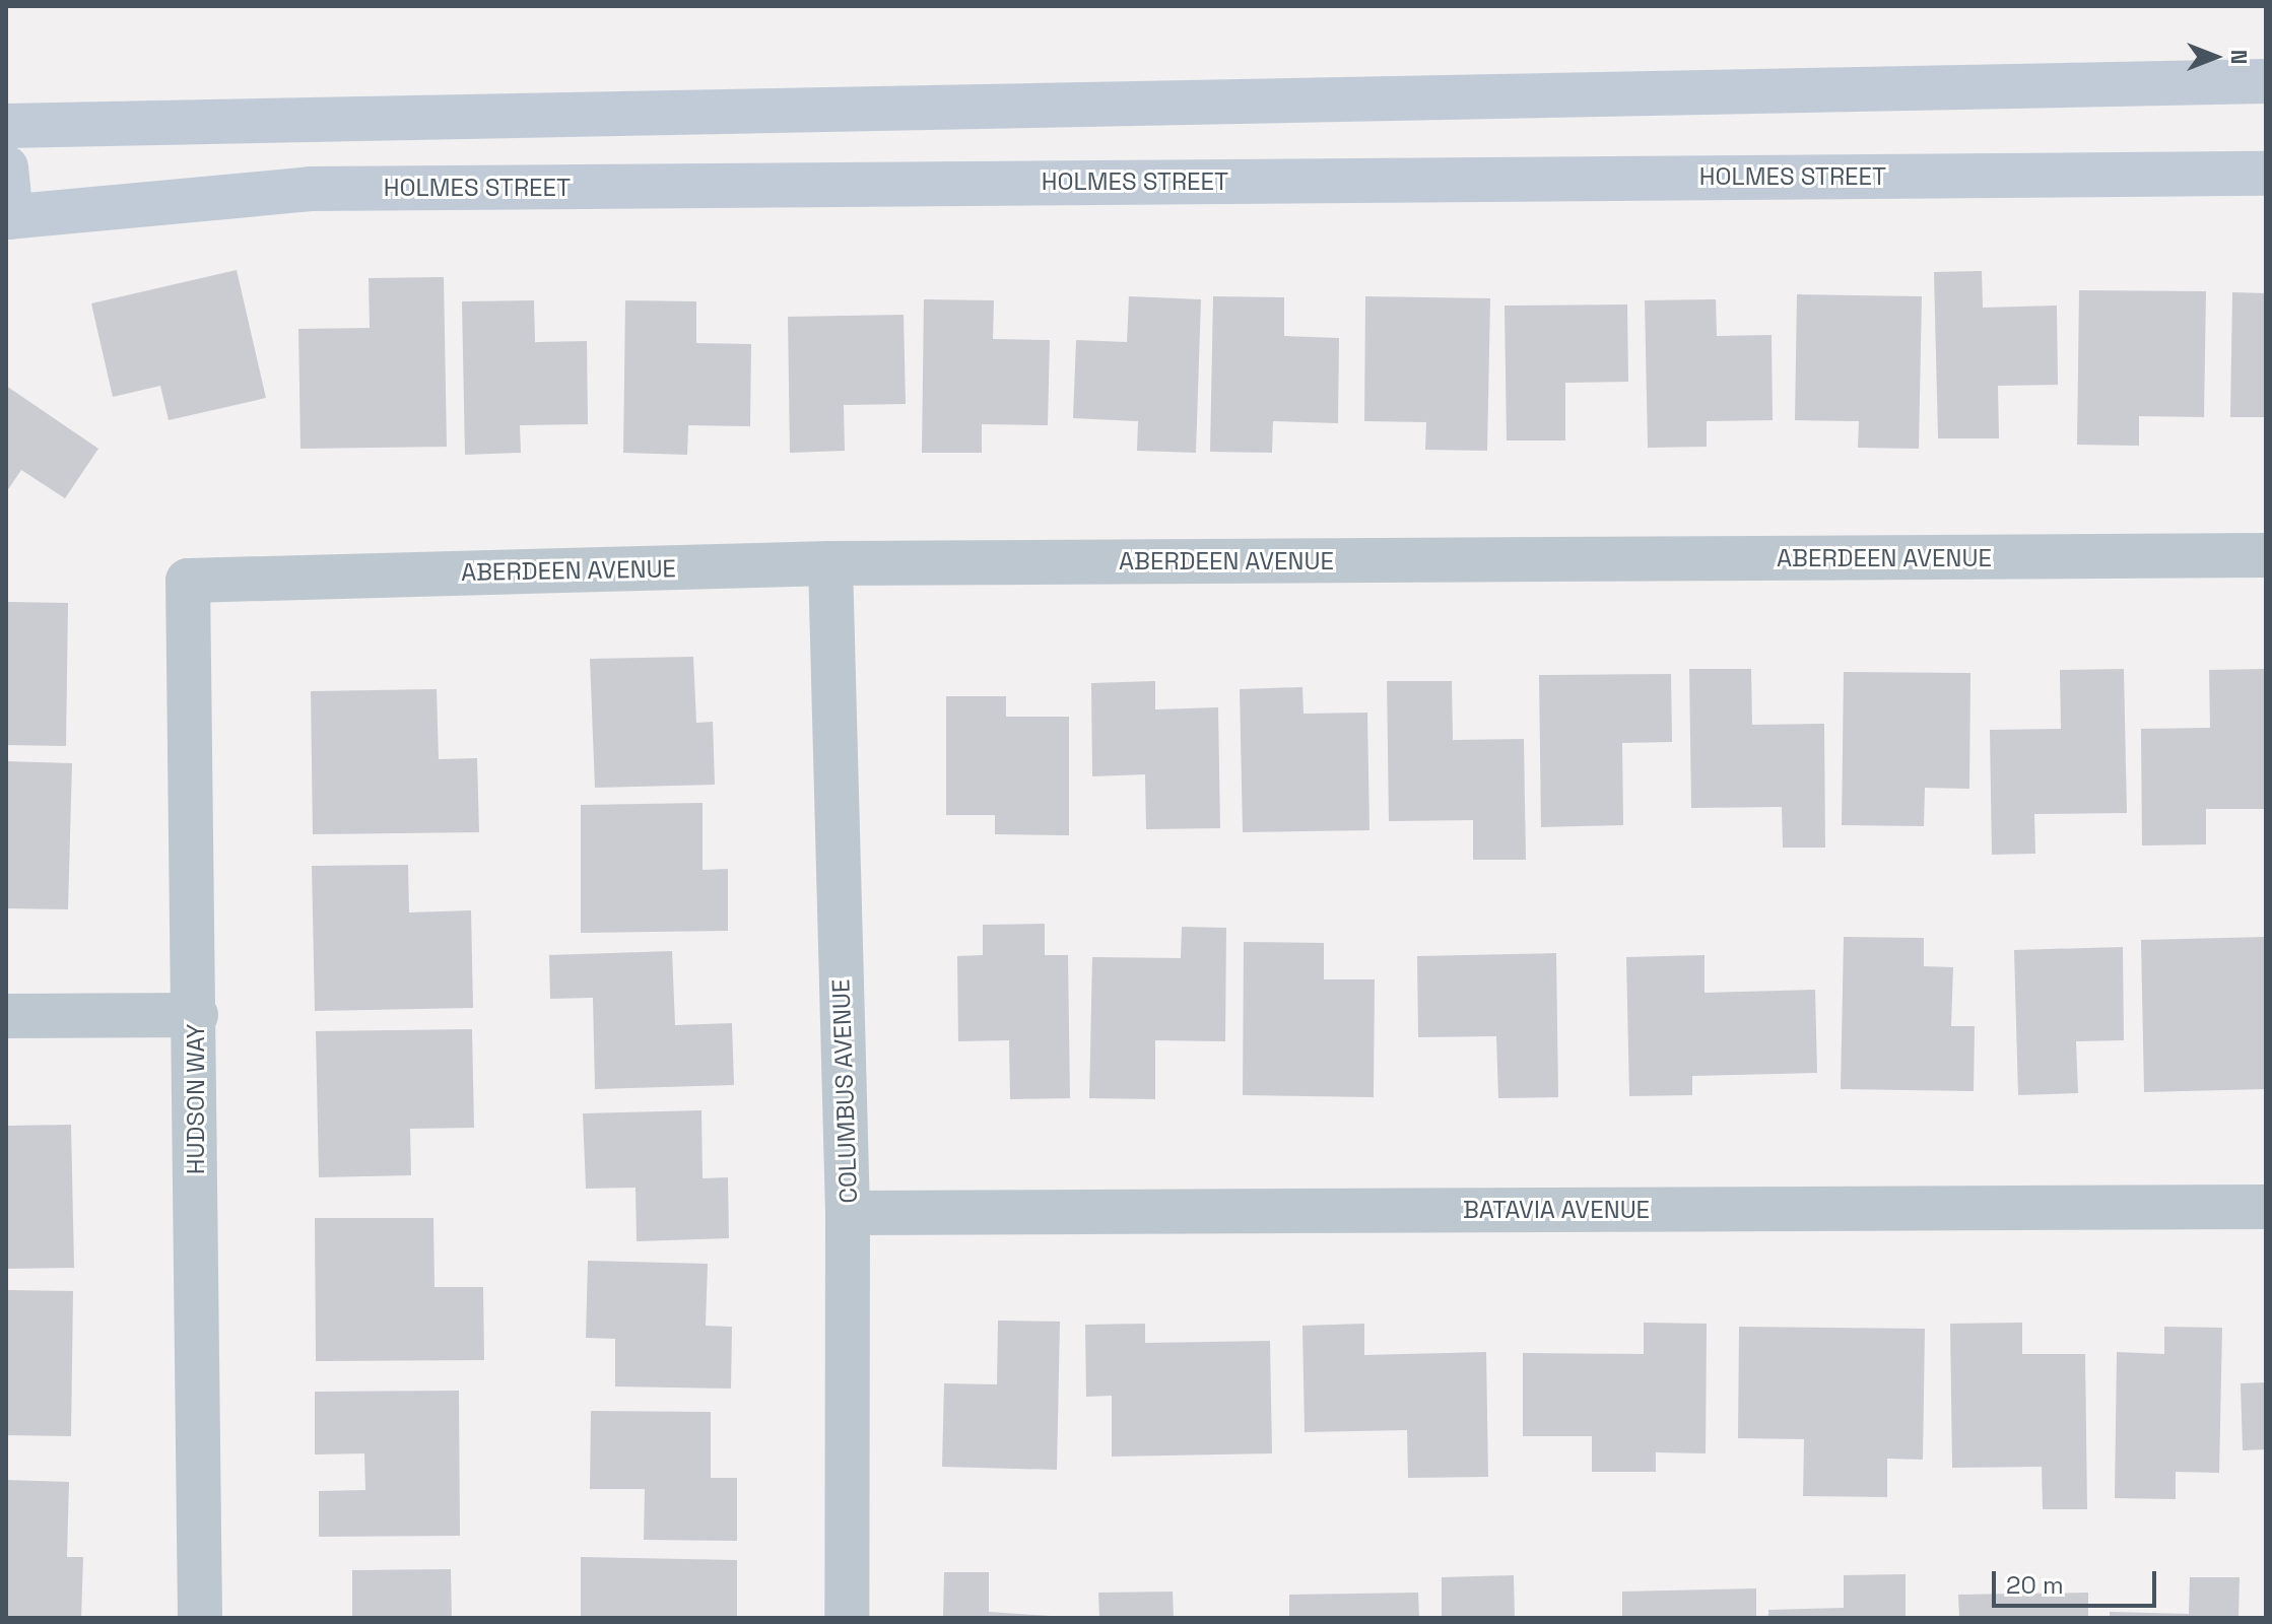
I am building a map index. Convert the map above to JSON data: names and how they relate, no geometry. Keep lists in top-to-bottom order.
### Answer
{
  "streets": {
    "main road": ["HOLMES STREET"],
    "street": [
      "ABERDEEN AVENUE",
      "COLUMBUS AVENUE",
      "HUDSON WAY",
      "BATAVIA AVENUE"
    ]
  },
  "crossings": [
    ["ABERDEEN AVENUE", "COLUMBUS AVENUE"],
    ["ABERDEEN AVENUE", "HUDSON WAY"],
    ["COLUMBUS AVENUE", "BATAVIA AVENUE"]
  ],
  "scale_bar": "20 m",
  "north": "right"
}
